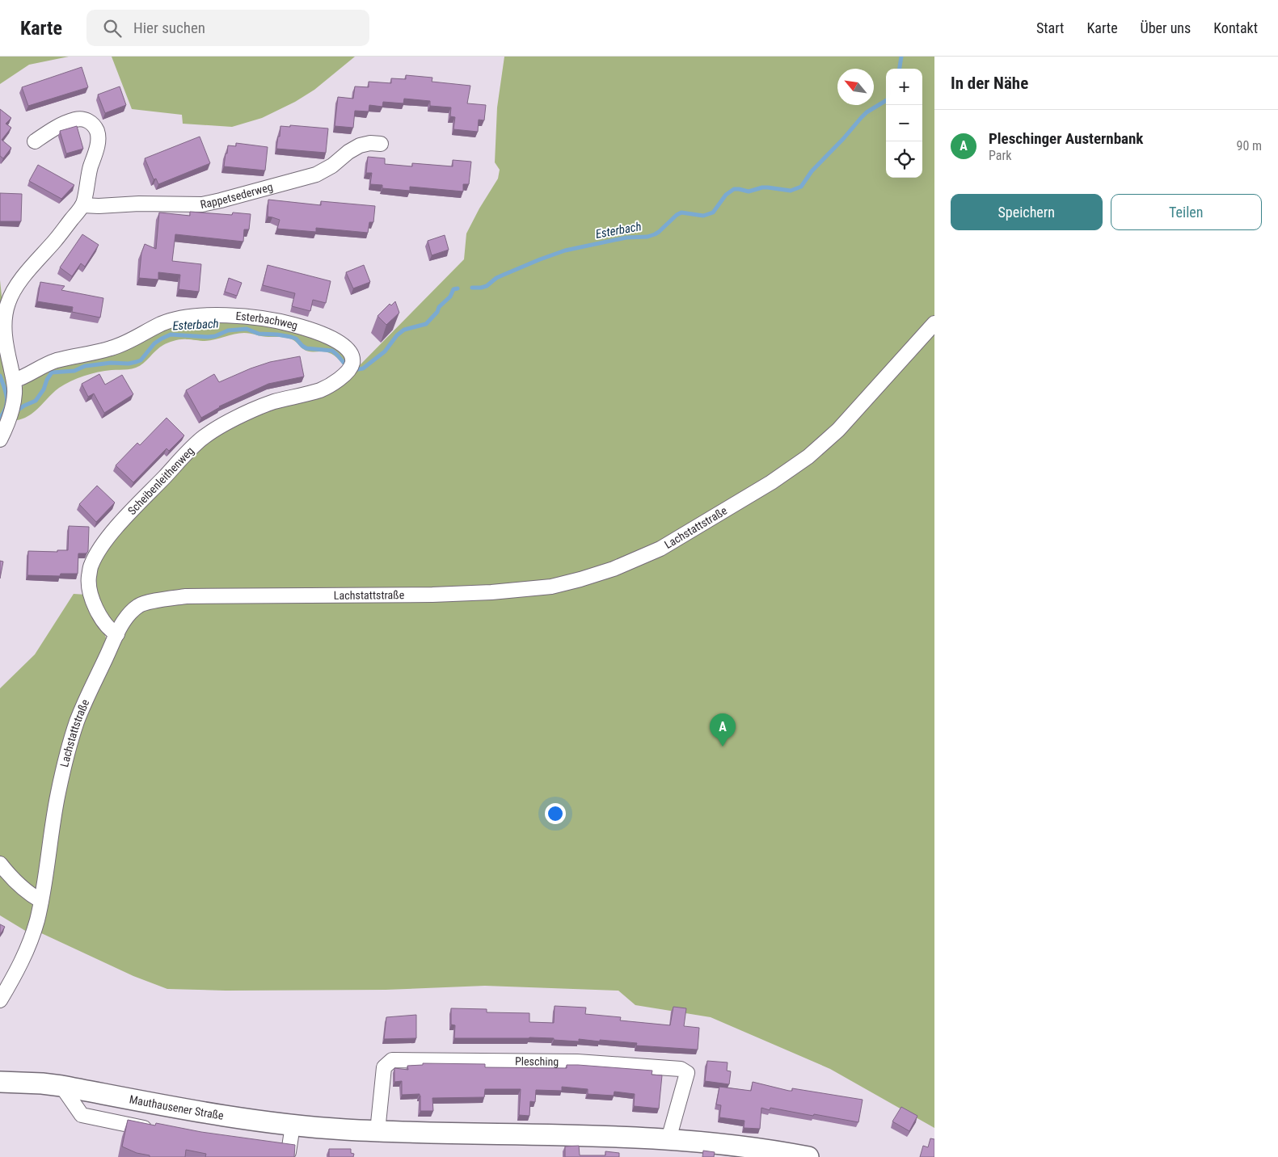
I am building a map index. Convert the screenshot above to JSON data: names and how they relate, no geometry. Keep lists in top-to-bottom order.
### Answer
{
  "streets": {
    "main road": ["Mauthausener Straße"],
    "street": [
      "Rappetsederweg",
      "Esterbachweg",
      "Scheibenleithenweg",
      "Lachstattstraße",
      "Plesching"
    ]
  },
  "crossings": [
    ["Esterbachweg", "Scheibenleithenweg"],
    ["Scheibenleithenweg", "Lachstattstraße"],
    ["Plesching", "Mauthausener Straße"]
  ],
  "water": ["Esterbach"],
  "north": "top left",
  "page": {
    "header": "Karte",
    "search": "Hier suchen",
    "nav": [
      "Start",
      "Karte",
      "Über uns",
      "Kontakt"
    ],
    "heading": "In der Nähe",
    "map_buttons": ["+", "−"],
    "list": [
      {
        "mark": "A",
        "name": "Pleschinger Austernbank",
        "note": "Park",
        "value": "90 m"
      }
    ],
    "buttons": ["Speichern", "Teilen"],
    "pins": "A"
  }
}
